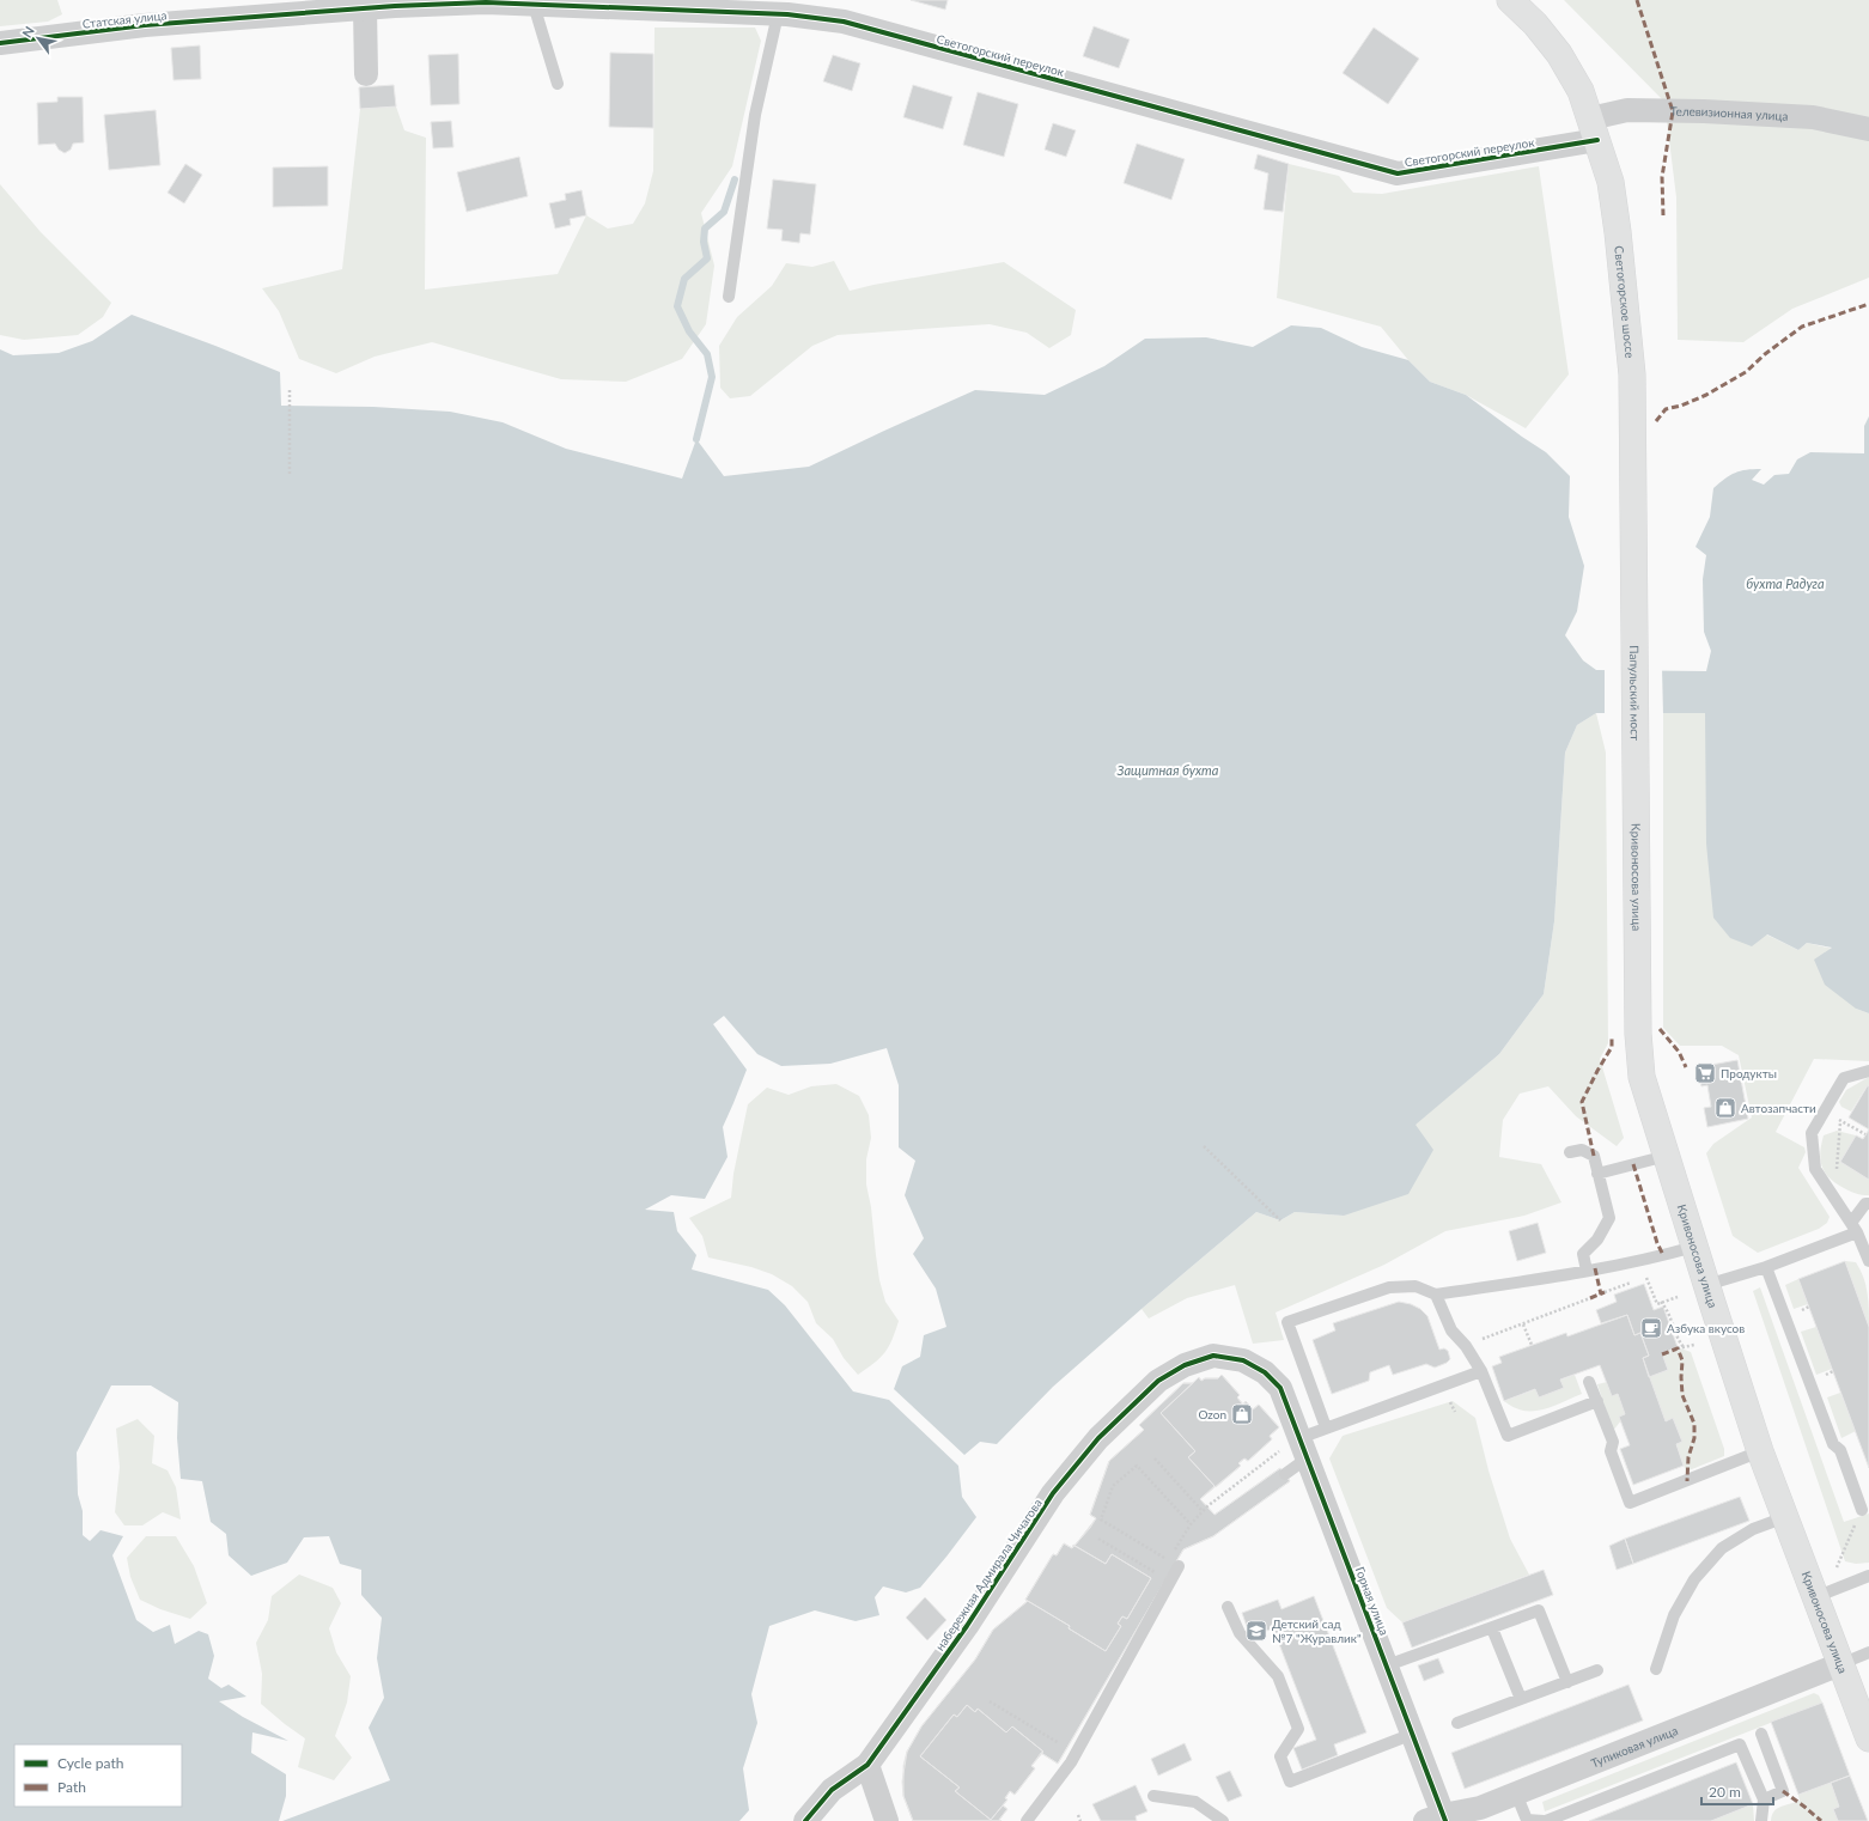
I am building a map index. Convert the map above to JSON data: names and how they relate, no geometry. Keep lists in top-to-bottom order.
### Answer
{
  "streets": {
    "main road": ["Светогорское шоссе", "Папульский мост", "Кривоносова улица"],
    "street": [
      "Статская улица",
      "Светогорский переулок",
      "Телевизионная улица",
      "набережная Адмирала Чичагова",
      "Горная улица",
      "Тупиковая улица"
    ]
  },
  "crossings": [
    ["Статская улица", "Светогорский переулок"],
    ["Светогорский переулок", "Телевизионная улица"],
    ["Светогорский переулок", "Светогорское шоссе"],
    ["Телевизионная улица", "Светогорское шоссе"],
    ["Светогорское шоссе", "Папульский мост"],
    ["Папульский мост", "Кривоносова улица"],
    ["Кривоносова улица", "Тупиковая улица"],
    ["набережная Адмирала Чичагова", "Горная улица"],
    ["Горная улица", "Тупиковая улица"]
  ],
  "water": ["бухта Радуга", "Защитная бухта"],
  "places": {
    "supermarket": ["Продукты"],
    "shop": ["Автозапчасти", "Ozon"],
    "cafe": ["Азбука вкусов"],
    "school or university": ["Детский сад №7 \"Журавлик\""]
  },
  "legend": ["Cycle path", "Path"],
  "scale_bar": "20 m",
  "north": "top left"
}
